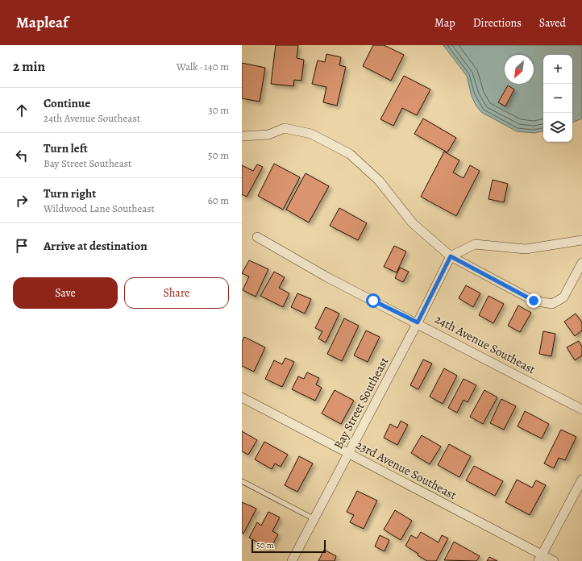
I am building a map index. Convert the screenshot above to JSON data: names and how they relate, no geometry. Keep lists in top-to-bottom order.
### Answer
{
  "streets": {
    "street": ["24th Avenue Southeast", "Bay Street Southeast", "23rd Avenue Southeast"]
  },
  "crossings": [
    ["24th Avenue Southeast", "Bay Street Southeast"],
    ["Bay Street Southeast", "23rd Avenue Southeast"]
  ],
  "scale_bar": "50 m",
  "north": "bottom left",
  "page": {
    "header": "Mapleaf",
    "nav": ["Map", "Directions", "Saved"],
    "heading": ["2 min", "Walk · 140 m"],
    "map_buttons": ["+", "−"],
    "list": [
      ["Continue", "24th Avenue Southeast", "30 m"],
      ["Turn left", "Bay Street Southeast", "50 m"],
      ["Turn right", "Wildwood Lane Southeast", "60 m"],
      "Arrive at destination"
    ],
    "buttons": ["Save", "Share"],
    "scale": "50 m"
  }
}
